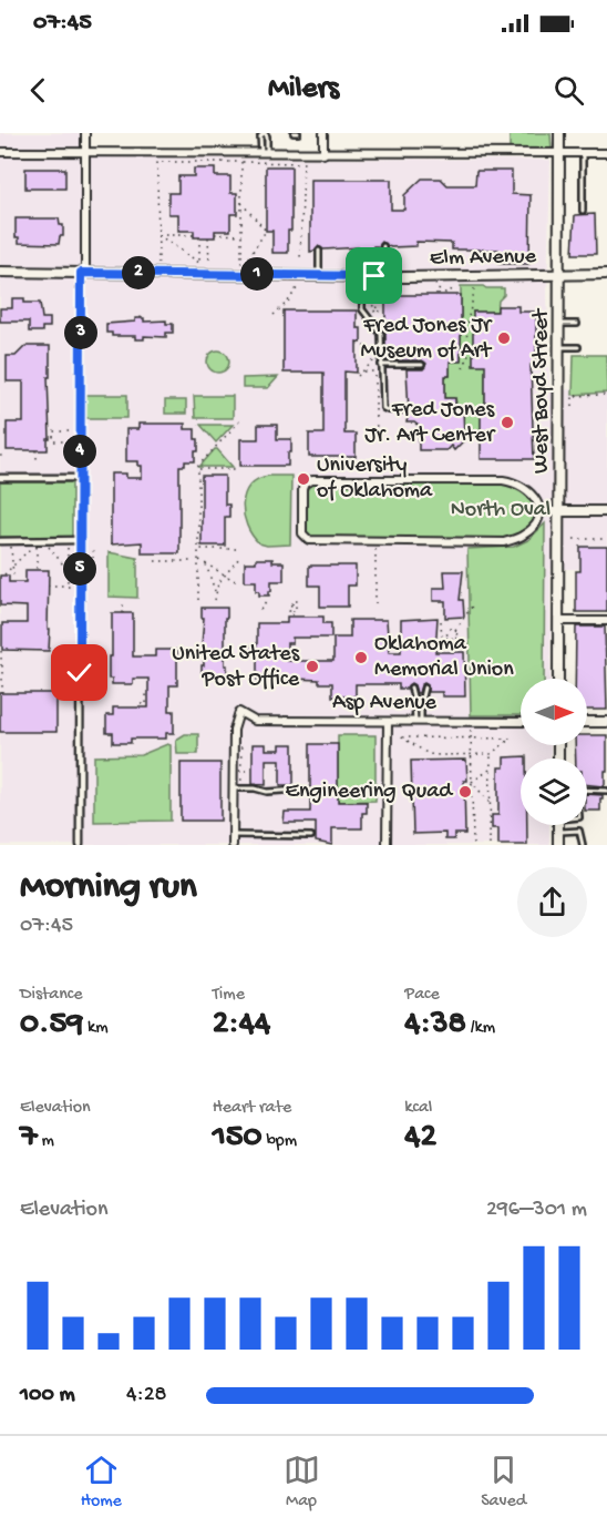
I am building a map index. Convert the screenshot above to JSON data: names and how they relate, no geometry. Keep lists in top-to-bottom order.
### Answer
{
  "streets": {
    "street": ["Elm Avenue", "West Boyd Street", "Asp Avenue"]
  },
  "crossings": [
    ["Elm Avenue", "West Boyd Street"]
  ],
  "parks": ["North Oval"],
  "places": [
    "Fred Jones Jr Museum of Art",
    "Fred Jones Jr. Art Center",
    "University of Oklahoma",
    "Oklahoma Memorial Union",
    "United States Post Office",
    "Engineering Quad"
  ],
  "north": "right",
  "page": {
    "status": "07:45",
    "header": "Milers",
    "pins": [
      "2",
      "1",
      "3",
      "4",
      "5"
    ],
    "heading": ["Morning run", "07:45"],
    "stats": [
      ["Distance", "0.59 km"],
      ["Time", "2:44"],
      ["Pace", "4:38 /km"],
      ["Elevation", "7 m"],
      ["Heart rate", "150 bpm"],
      ["kcal", "42"]
    ],
    "chart": ["Elevation", "296–301 m"],
    "list": [
      {
        "name": "100 m",
        "note": "4:28"
      }
    ],
    "tabs": ["Home", "Map", "Saved"]
  }
}
